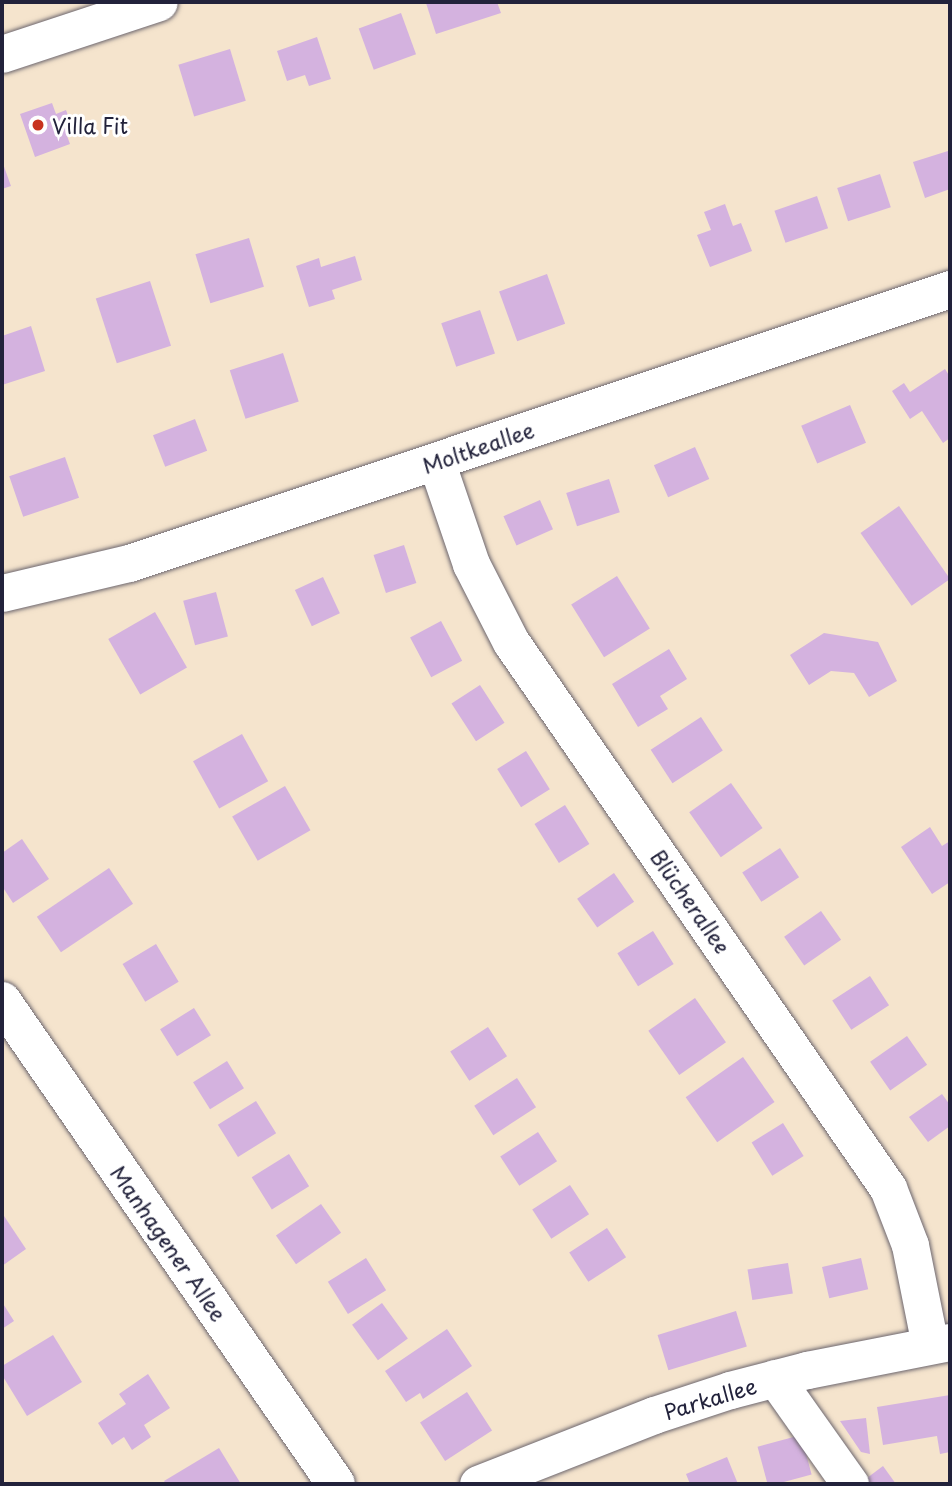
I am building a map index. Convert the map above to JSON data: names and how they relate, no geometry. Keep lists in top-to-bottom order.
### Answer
{
  "streets": {
    "main road": ["Manhagener Allee"],
    "street": ["Moltkeallee", "Blücherallee", "Parkallee"]
  },
  "crossings": [
    ["Moltkeallee", "Blücherallee"],
    ["Blücherallee", "Parkallee"]
  ],
  "places": ["Villa Fit"]
}
